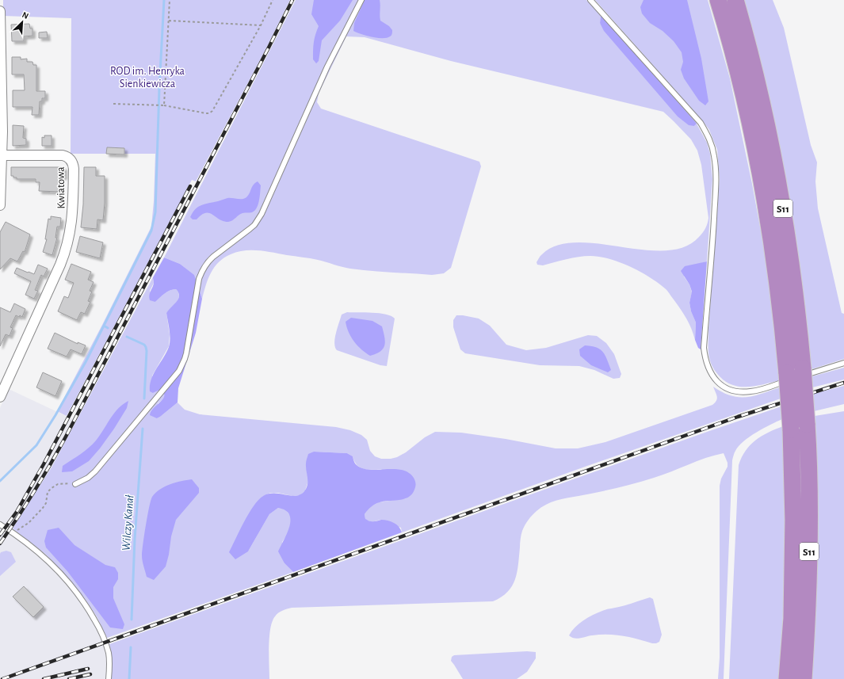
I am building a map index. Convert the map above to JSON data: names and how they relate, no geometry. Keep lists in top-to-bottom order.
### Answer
{
  "streets": {
    "highway": ["S11"],
    "street": ["Kwiatowa"]
  },
  "water": ["Wilczy Kanał"],
  "parks": ["ROD im. Henryka Sienkiewicza"],
  "north": "top right"
}
